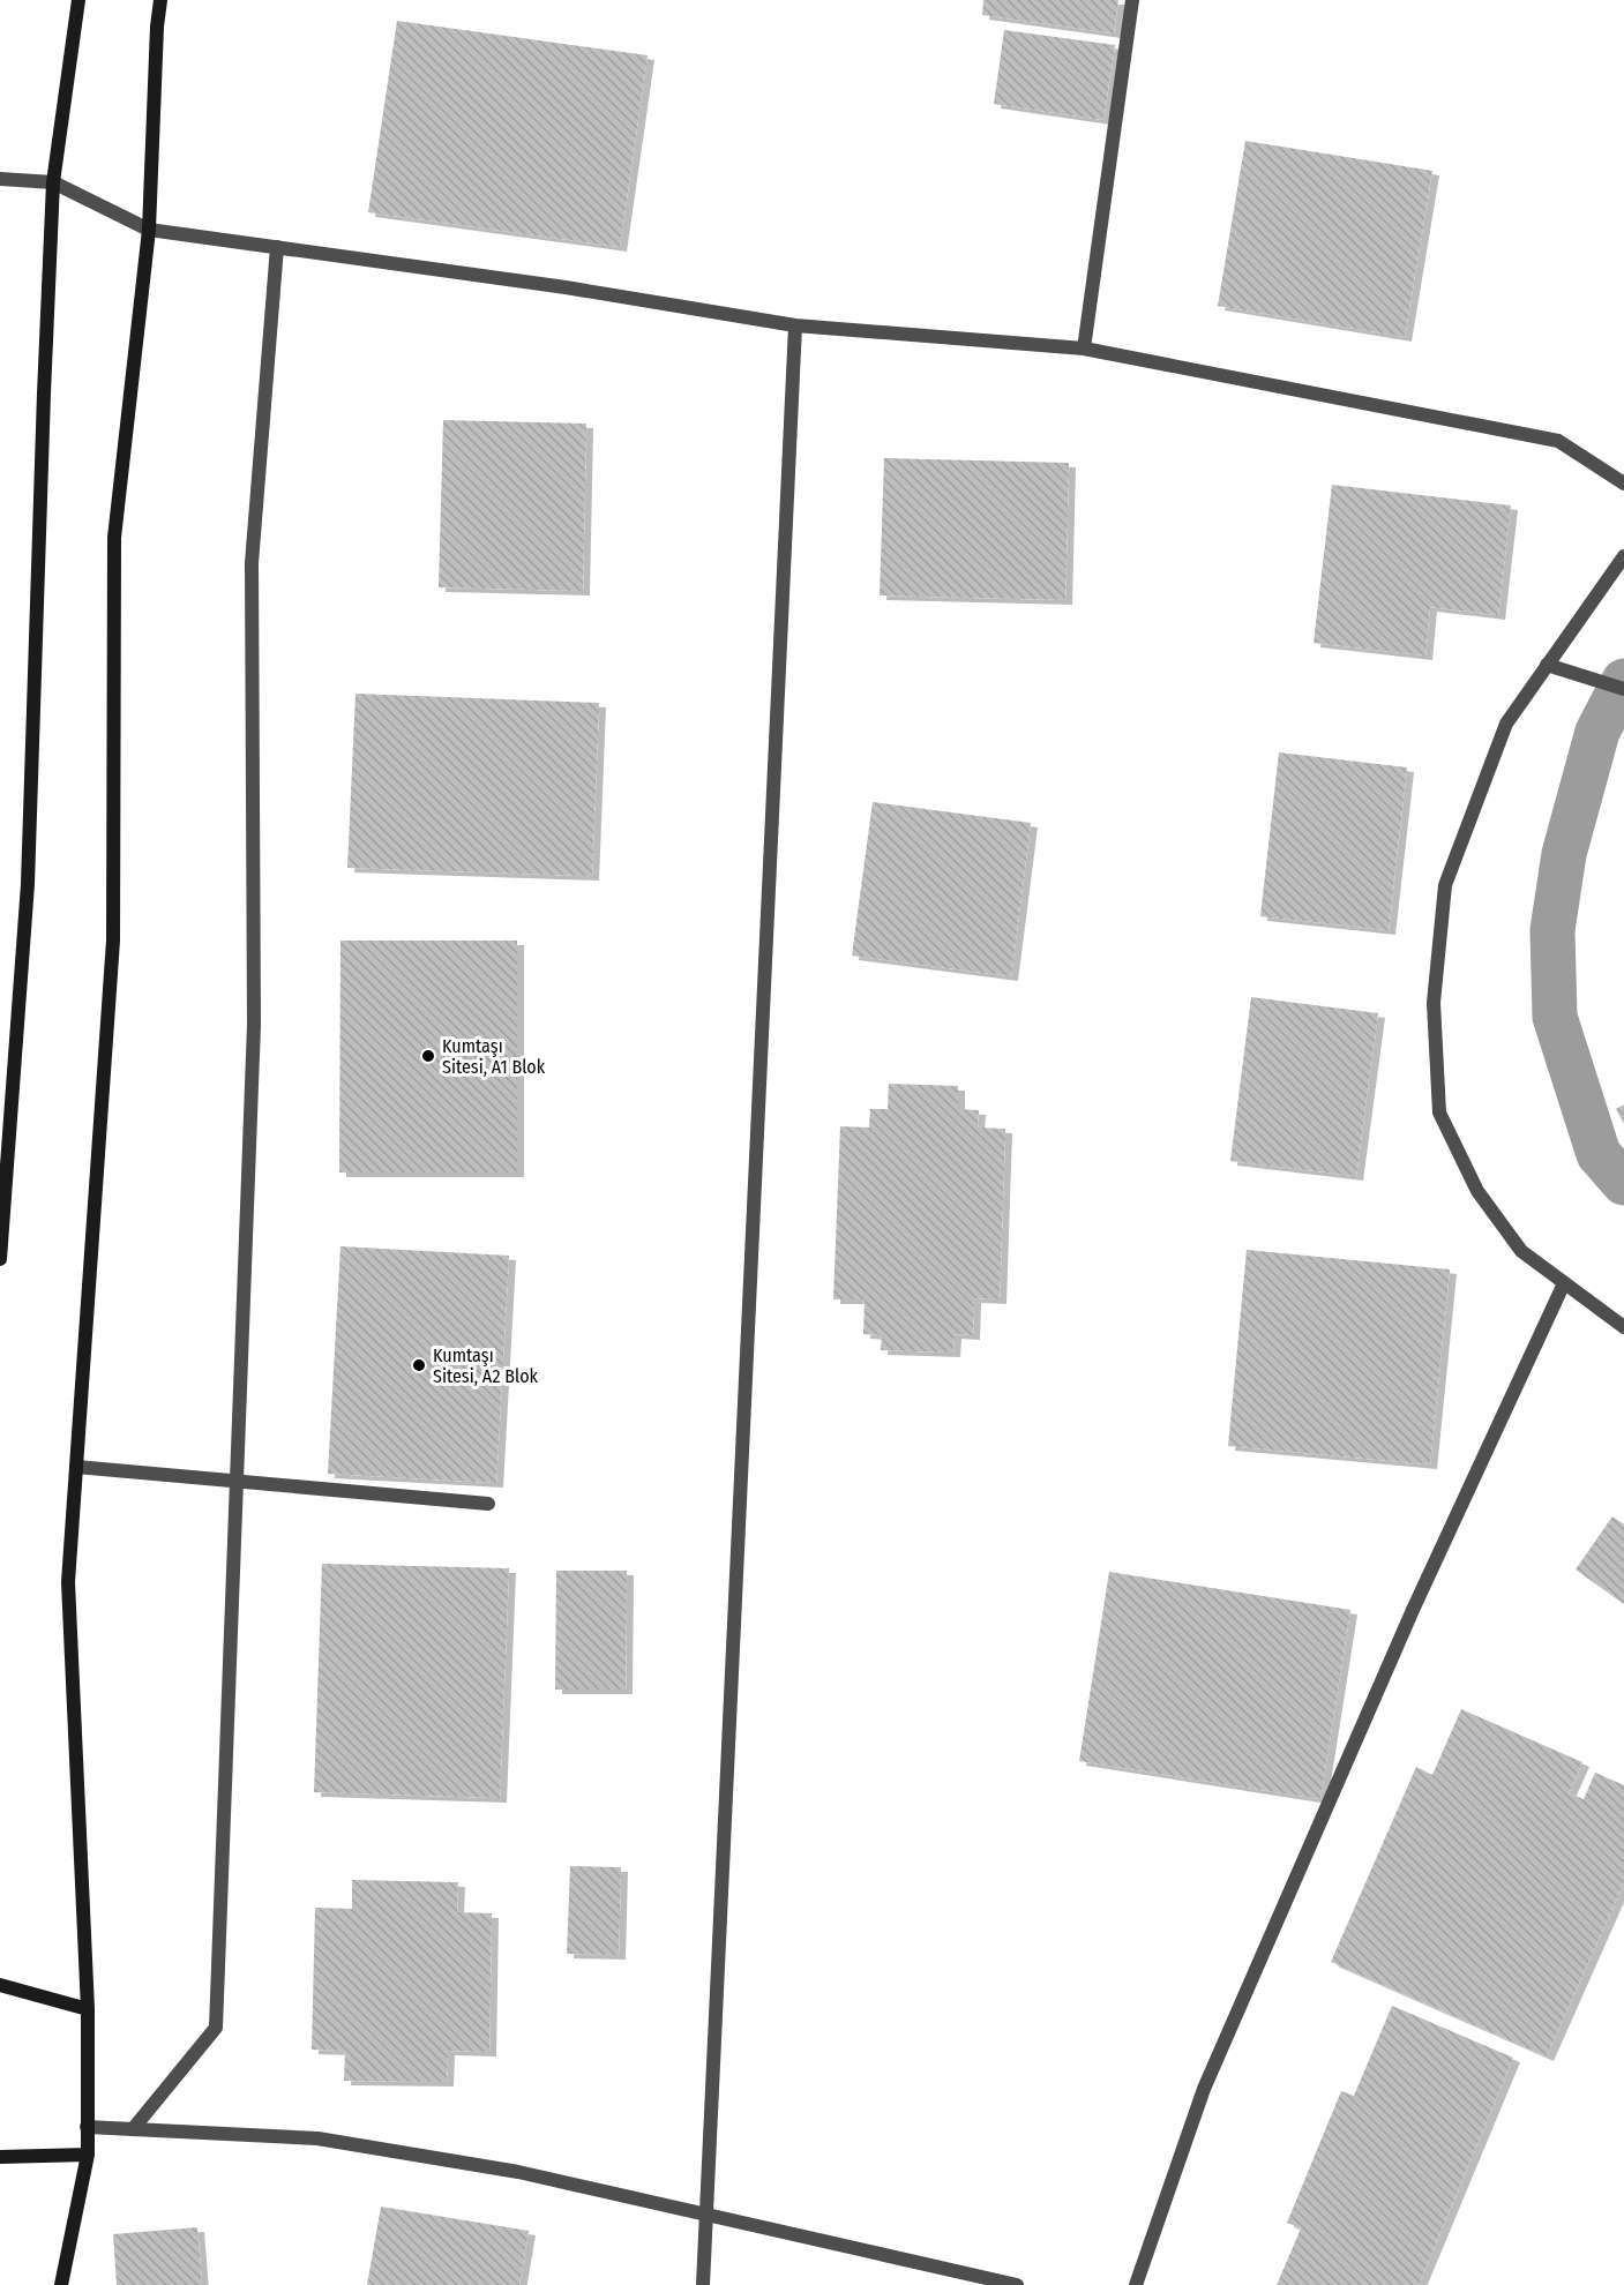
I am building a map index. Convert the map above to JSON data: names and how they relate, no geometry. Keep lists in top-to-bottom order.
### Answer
{
  "places": ["Kumtaşı Sitesi, A1 Blok", "Kumtaşı Sitesi, A2 Blok"]
}
